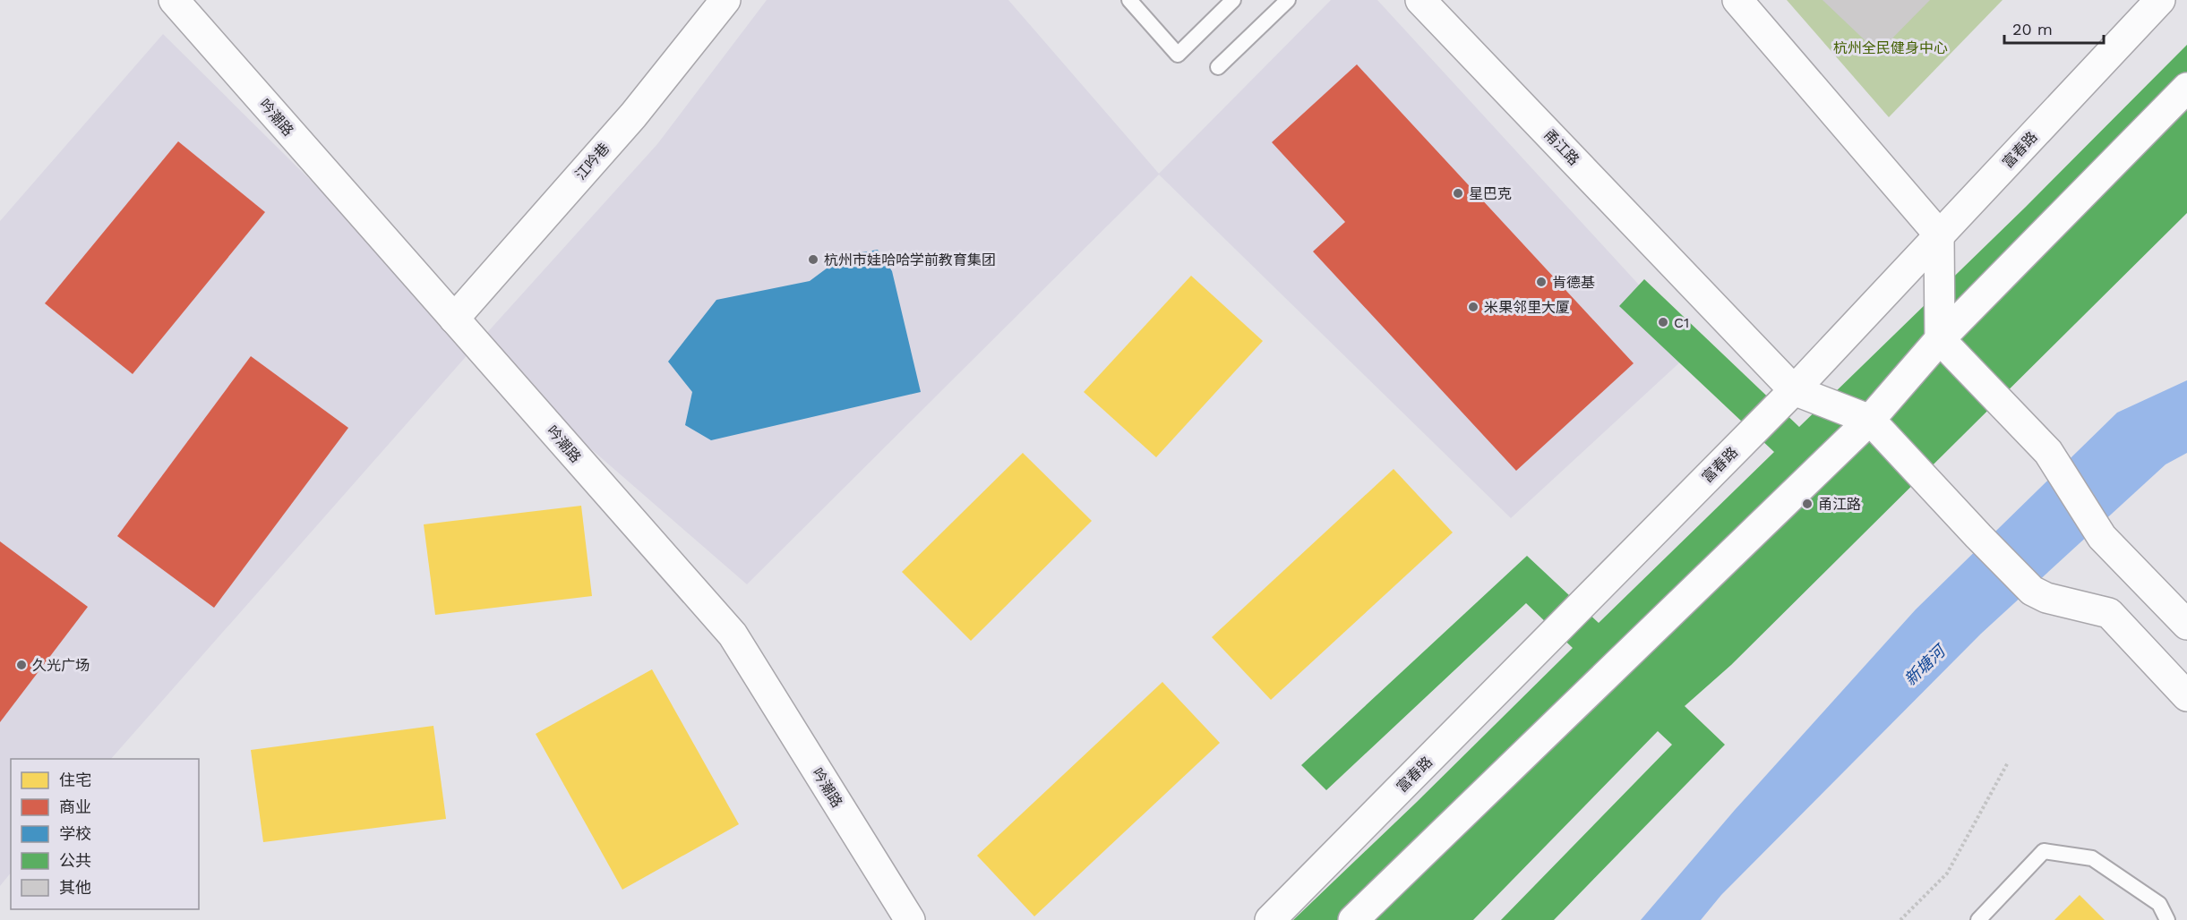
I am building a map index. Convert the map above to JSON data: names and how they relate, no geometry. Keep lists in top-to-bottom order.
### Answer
{
  "streets": {
    "street": [
      "吟潮路",
      "甬江路",
      "富春路",
      "江吟巷"
    ]
  },
  "crossings": [
    ["吟潮路", "江吟巷"],
    ["甬江路", "富春路"]
  ],
  "water": ["新塘河"],
  "parks": ["杭州全民健身中心"],
  "places": [
    "星巴克",
    "杭州市娃哈哈学前教育集团",
    "肯德基",
    "米果邻里大厦",
    "C1",
    "甬江路",
    "久光广场"
  ],
  "legend": [
    "住宅",
    "商业",
    "学校",
    "公共",
    "其他"
  ],
  "scale_bar": "20 m"
}
